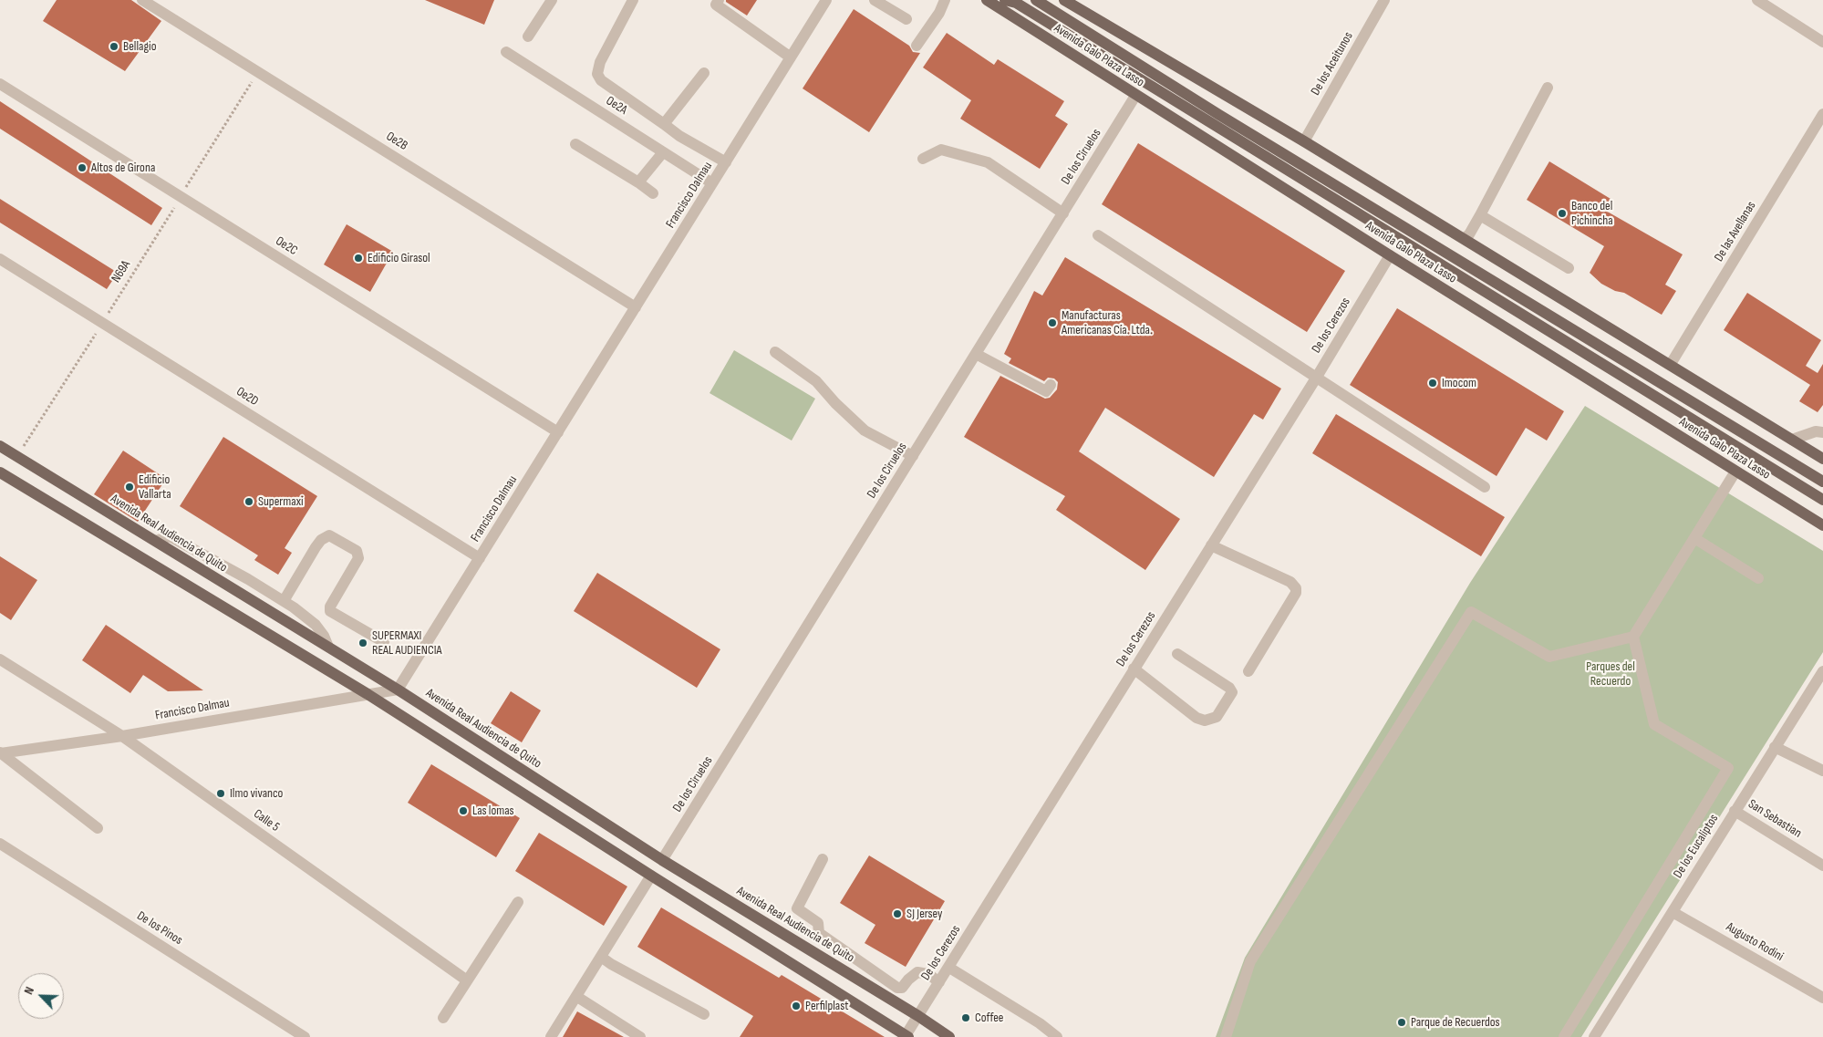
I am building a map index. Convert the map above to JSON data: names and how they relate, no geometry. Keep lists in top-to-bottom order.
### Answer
{
  "streets": {
    "main road": ["Avenida Galo Plaza Lasso", "Avenida Real Audiencia de Quito"],
    "street": [
      "De los Aceitunos",
      "Oe2A",
      "Oe2B",
      "De los Ciruelos",
      "Francisco Dalmau",
      "De las Avellanas",
      "Oe2C",
      "De los Cerezos",
      "Oe2D",
      "San Sebastian",
      "Calle 5",
      "De los Eucaliptos",
      "De los Pinos",
      "Augusto Rodini"
    ],
    "path": ["N69A"]
  },
  "crossings": [
    ["Avenida Galo Plaza Lasso", "De los Ciruelos"],
    ["Avenida Galo Plaza Lasso", "De los Cerezos"],
    ["Oe2A", "Francisco Dalmau"],
    ["Oe2B", "Francisco Dalmau"],
    ["Oe2B", "N69A"],
    ["De los Ciruelos", "Avenida Real Audiencia de Quito"],
    ["Francisco Dalmau", "Oe2C"],
    ["Francisco Dalmau", "Oe2D"],
    ["Francisco Dalmau", "Avenida Real Audiencia de Quito"],
    ["Francisco Dalmau", "Calle 5"],
    ["Oe2C", "N69A"],
    ["N69A", "Oe2D"],
    ["N69A", "Avenida Real Audiencia de Quito"],
    ["De los Cerezos", "Avenida Real Audiencia de Quito"],
    ["San Sebastian", "De los Eucaliptos"],
    ["De los Eucaliptos", "Augusto Rodini"]
  ],
  "parks": ["Parques del Recuerdo"],
  "places": [
    "Bellagio",
    "Altos de Girona",
    "Banco del Pichincha",
    "Edificio Girasol",
    "Manufacturas Americanas Cía. Ltda.",
    "Imocom",
    "Edificio Vallarta",
    "Supermaxi",
    "SUPERMAXI REAL AUDIENCIA",
    "Ilmo vivanco",
    "Las lomas",
    "SJ Jersey",
    "Perfilplast",
    "Coffee",
    "Parque de Recuerdos"
  ],
  "north": "top left"
}
